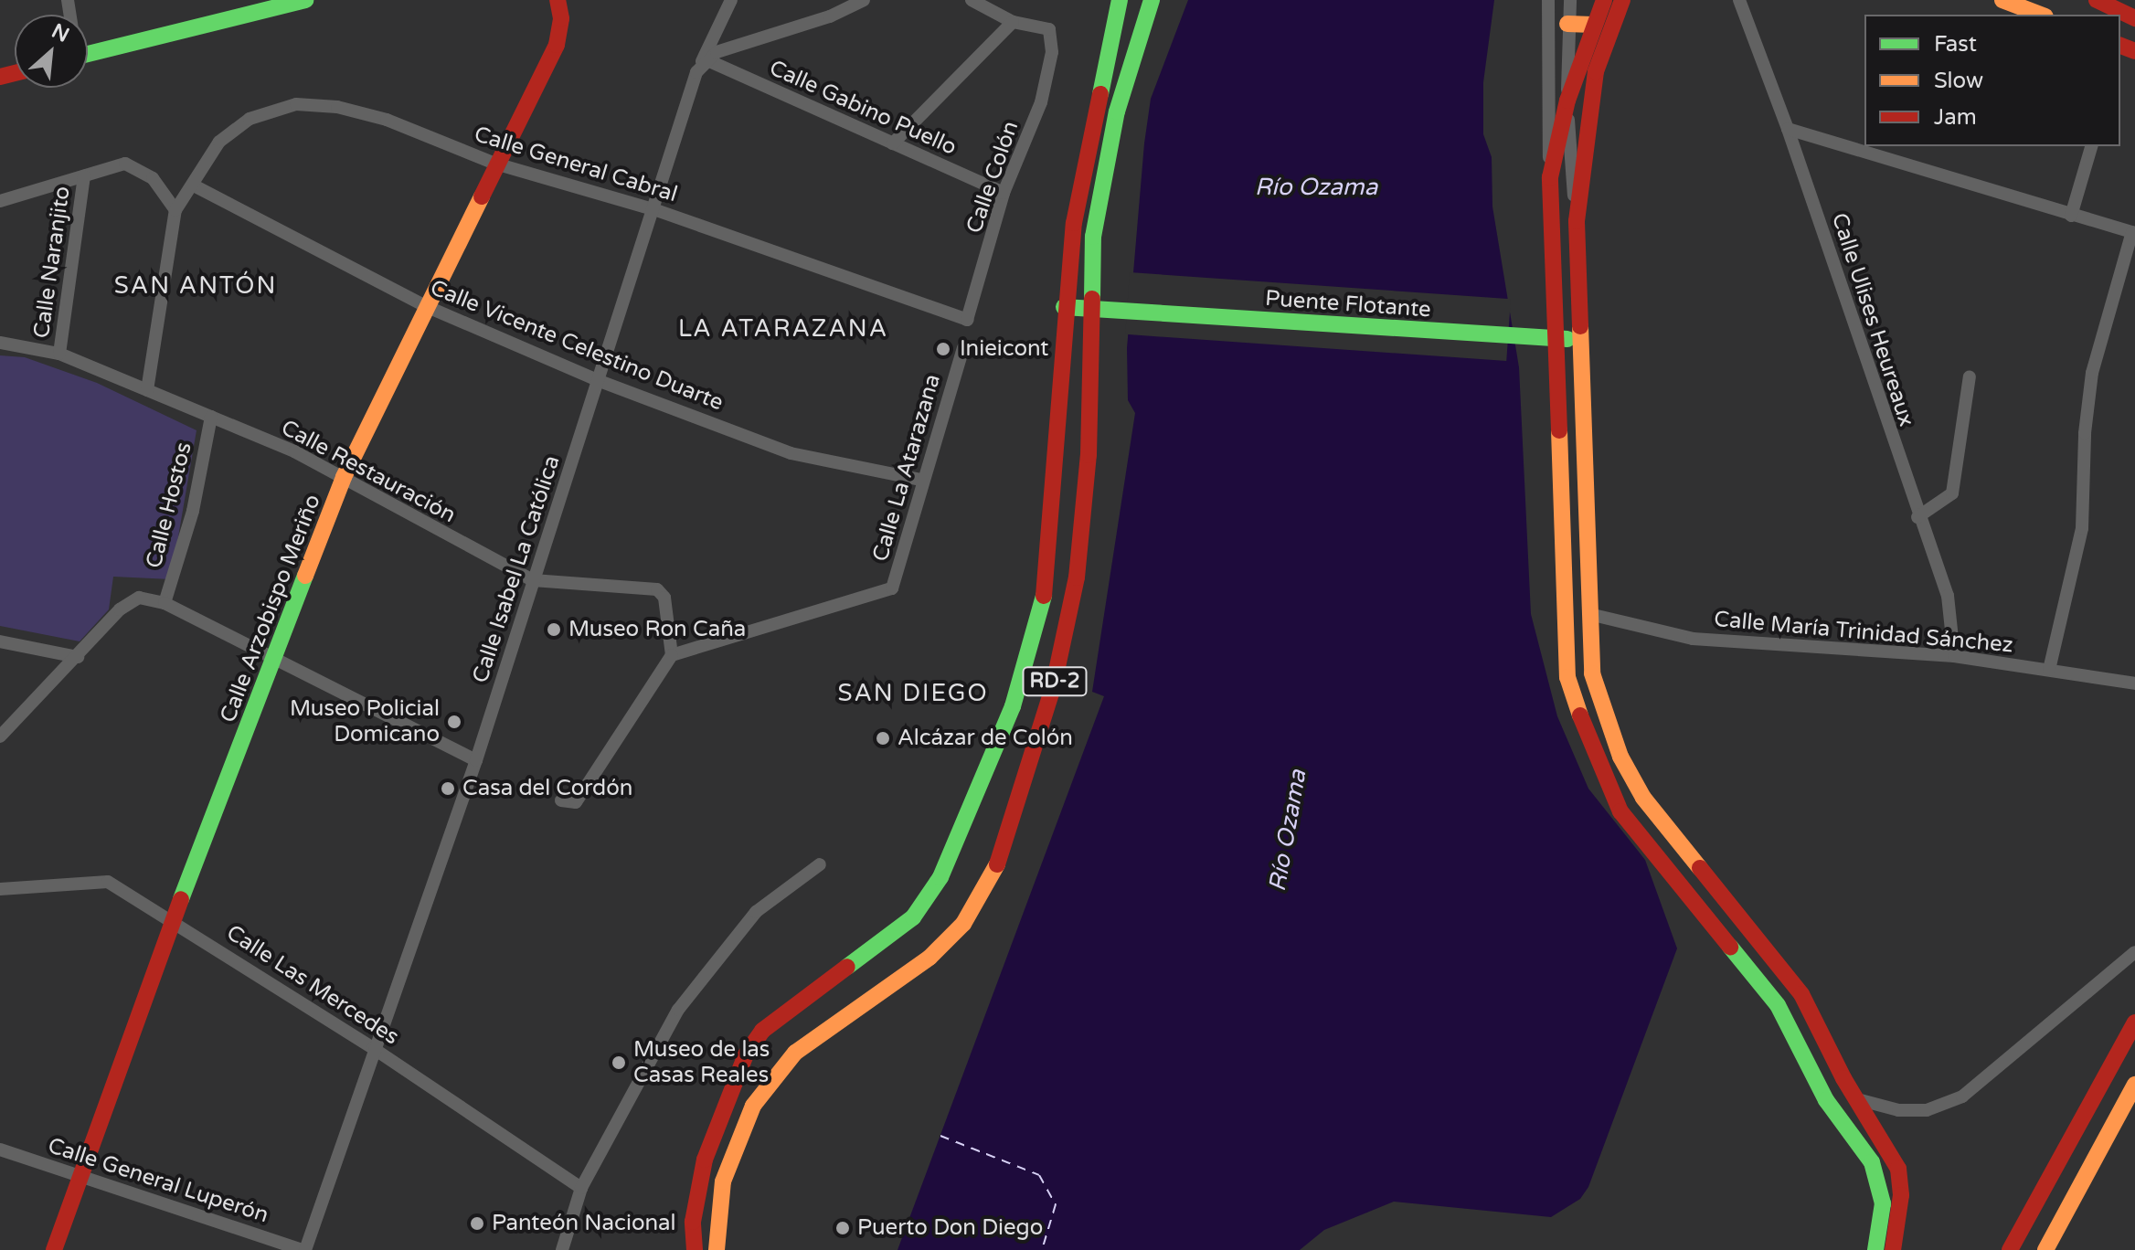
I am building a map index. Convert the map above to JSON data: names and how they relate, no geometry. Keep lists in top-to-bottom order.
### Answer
{
  "streets": {
    "main road": ["Puente Flotante", "Calle Arzobispo Meriño", "RD-2"],
    "street": [
      "Calle Gabino Puello",
      "Calle General Cabral",
      "Calle Colón",
      "Calle Naranjito",
      "Calle Ulises Heureaux",
      "Calle Vicente Celestino Duarte",
      "Calle La Atarazana",
      "Calle Restauración",
      "Calle Hostos",
      "Calle Isabel La Católica",
      "Calle María Trinidad Sánchez",
      "Calle Las Mercedes",
      "Calle General Luperón"
    ]
  },
  "crossings": [
    ["Calle Gabino Puello", "Calle Colón"],
    ["Calle Gabino Puello", "Calle Isabel La Católica"],
    ["Calle General Cabral", "Calle Colón"],
    ["Calle General Cabral", "Calle Vicente Celestino Duarte"],
    ["Calle General Cabral", "Calle Isabel La Católica"],
    ["Calle General Cabral", "Calle Arzobispo Meriño"],
    ["Calle Naranjito", "Calle Restauración"],
    ["Puente Flotante", "RD-2"],
    ["Calle Ulises Heureaux", "Calle María Trinidad Sánchez"],
    ["Calle Vicente Celestino Duarte", "Calle La Atarazana"],
    ["Calle Vicente Celestino Duarte", "Calle Isabel La Católica"],
    ["Calle Vicente Celestino Duarte", "Calle Arzobispo Meriño"],
    ["Calle La Atarazana", "Calle Restauración"],
    ["Calle Restauración", "Calle Hostos"],
    ["Calle Restauración", "Calle Isabel La Católica"],
    ["Calle Restauración", "Calle Arzobispo Meriño"],
    ["Calle Isabel La Católica", "Calle Las Mercedes"],
    ["Calle Isabel La Católica", "Calle General Luperón"],
    ["Calle Arzobispo Meriño", "Calle Las Mercedes"],
    ["Calle Arzobispo Meriño", "Calle General Luperón"]
  ],
  "districts": ["SAN ANTÓN", "LA ATARAZANA", "SAN DIEGO"],
  "water": ["Río Ozama"],
  "places": [
    "Inieicont",
    "Museo Ron Caña",
    "Museo Policial Domicano",
    "Alcázar de Colón",
    "Casa del Cordón",
    "Museo de las Casas Reales",
    "Panteón Nacional",
    "Puerto Don Diego"
  ],
  "legend": ["Fast", "Slow", "Jam"],
  "north": "top right"
}
